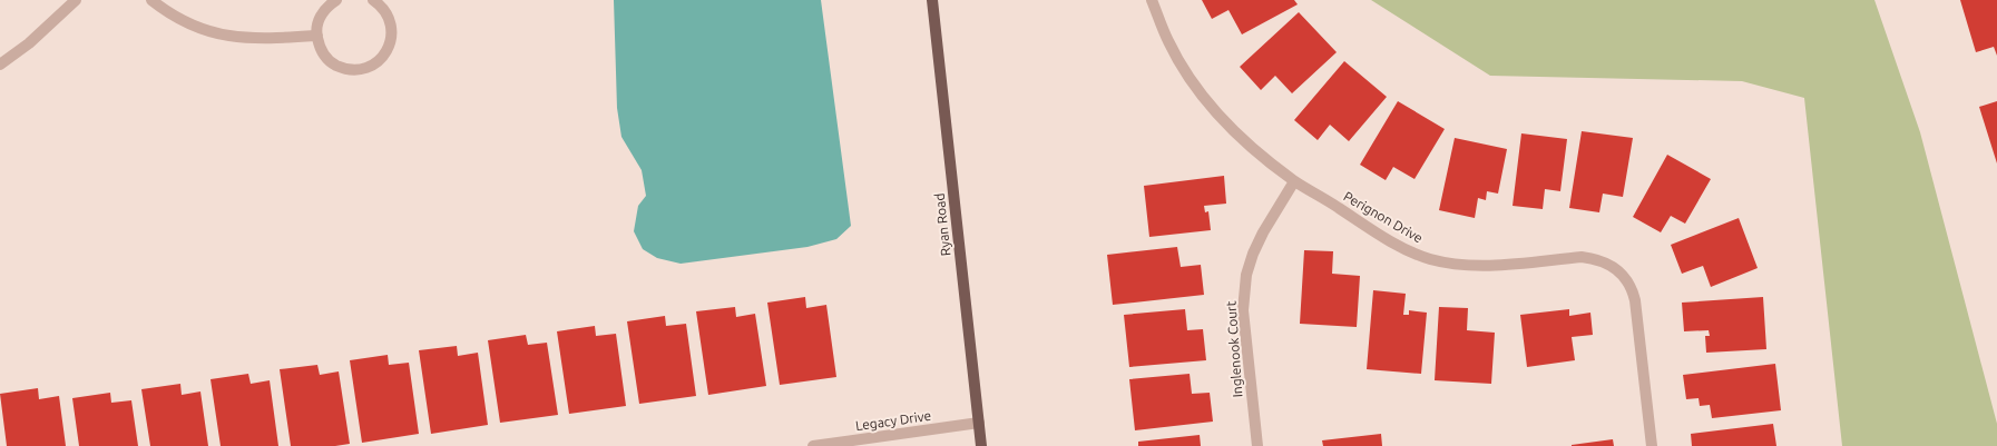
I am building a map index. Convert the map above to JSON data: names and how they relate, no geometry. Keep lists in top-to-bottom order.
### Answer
{
  "streets": {
    "main road": ["Ryan Road"],
    "street": ["Perignon Drive", "Inglenook Court", "Legacy Drive"]
  },
  "crossings": [
    ["Perignon Drive", "Inglenook Court"],
    ["Ryan Road", "Legacy Drive"]
  ]
}
